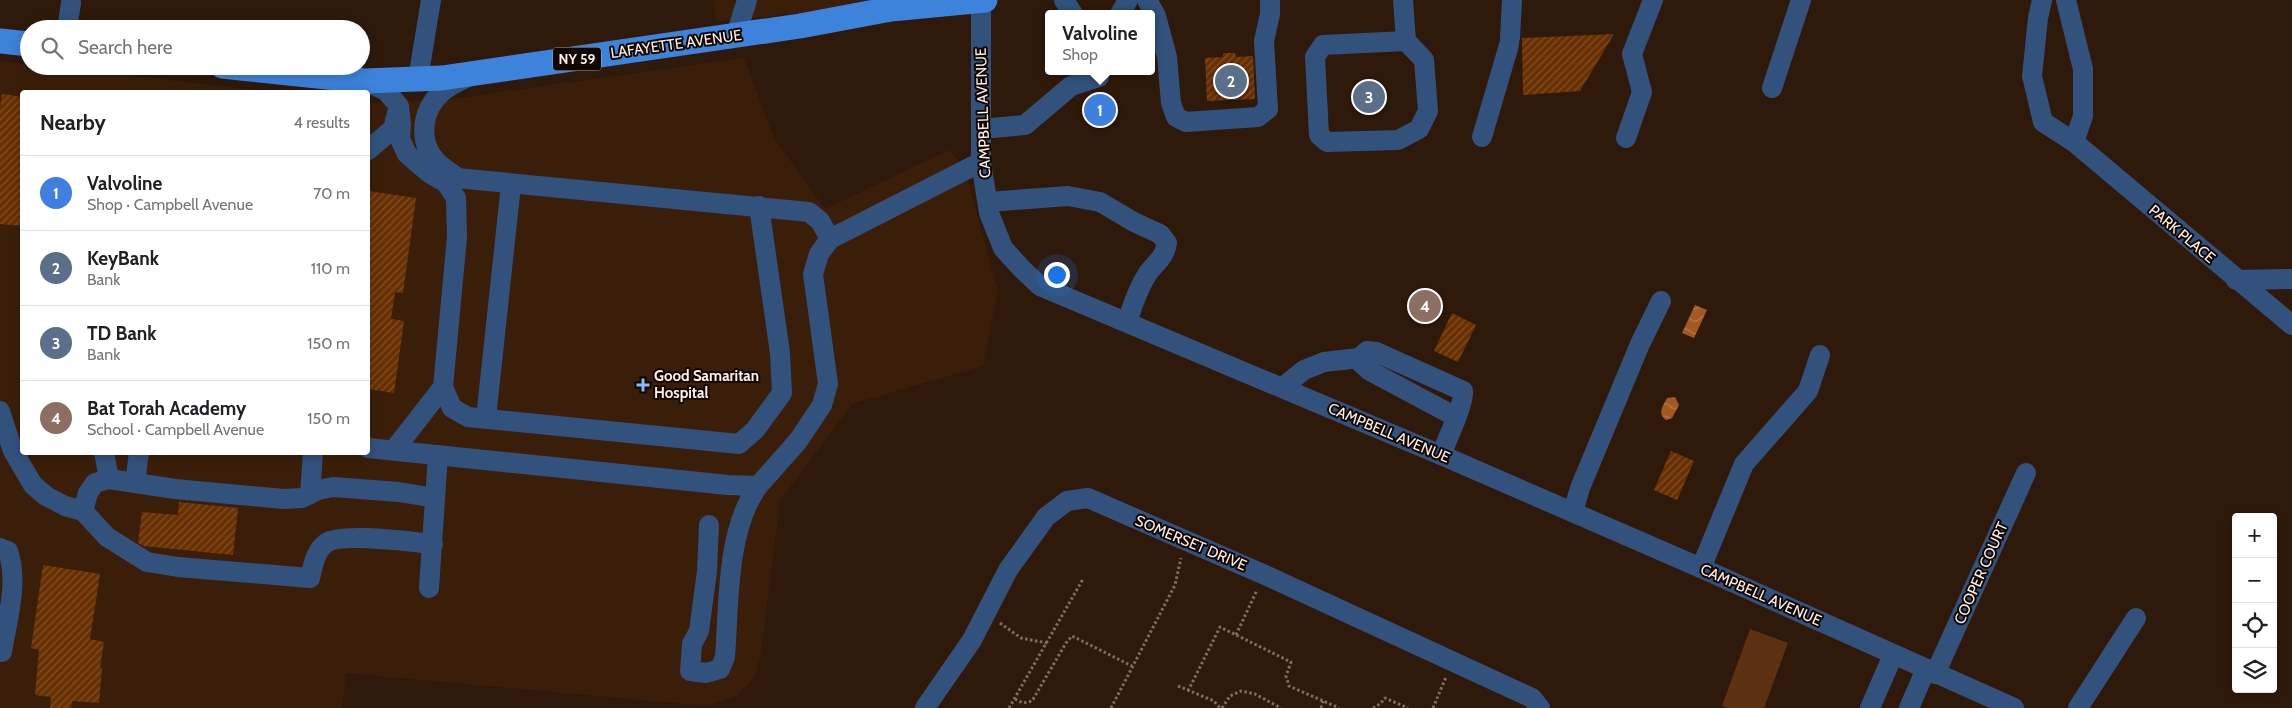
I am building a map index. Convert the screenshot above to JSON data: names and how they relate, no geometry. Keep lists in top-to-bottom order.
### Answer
{
  "streets": {
    "main road": ["LAFAYETTE AVENUE", "NY 59"],
    "street": [
      "CAMPBELL AVENUE",
      "PARK PLACE",
      "SOMERSET DRIVE",
      "COOPER COURT"
    ]
  },
  "crossings": [
    ["LAFAYETTE AVENUE", "CAMPBELL AVENUE"],
    ["CAMPBELL AVENUE", "COOPER COURT"]
  ],
  "places": {
    "health": ["Good Samaritan Hospital"]
  },
  "page": {
    "popup": ["Valvoline", "Shop"],
    "search": "Search here",
    "pins": [
      "2",
      "3",
      "1",
      "4"
    ],
    "heading": ["Nearby", "4 results"],
    "list": [
      {
        "mark": "1",
        "name": "Valvoline",
        "note": "Shop · Campbell Avenue",
        "value": "70 m"
      },
      {
        "mark": "2",
        "name": "KeyBank",
        "note": "Bank",
        "value": "110 m"
      },
      {
        "mark": "3",
        "name": "TD Bank",
        "note": "Bank",
        "value": "150 m"
      },
      {
        "mark": "4",
        "name": "Bat Torah Academy",
        "note": "School · Campbell Avenue",
        "value": "150 m"
      }
    ],
    "map_buttons": ["+", "−"]
  }
}
